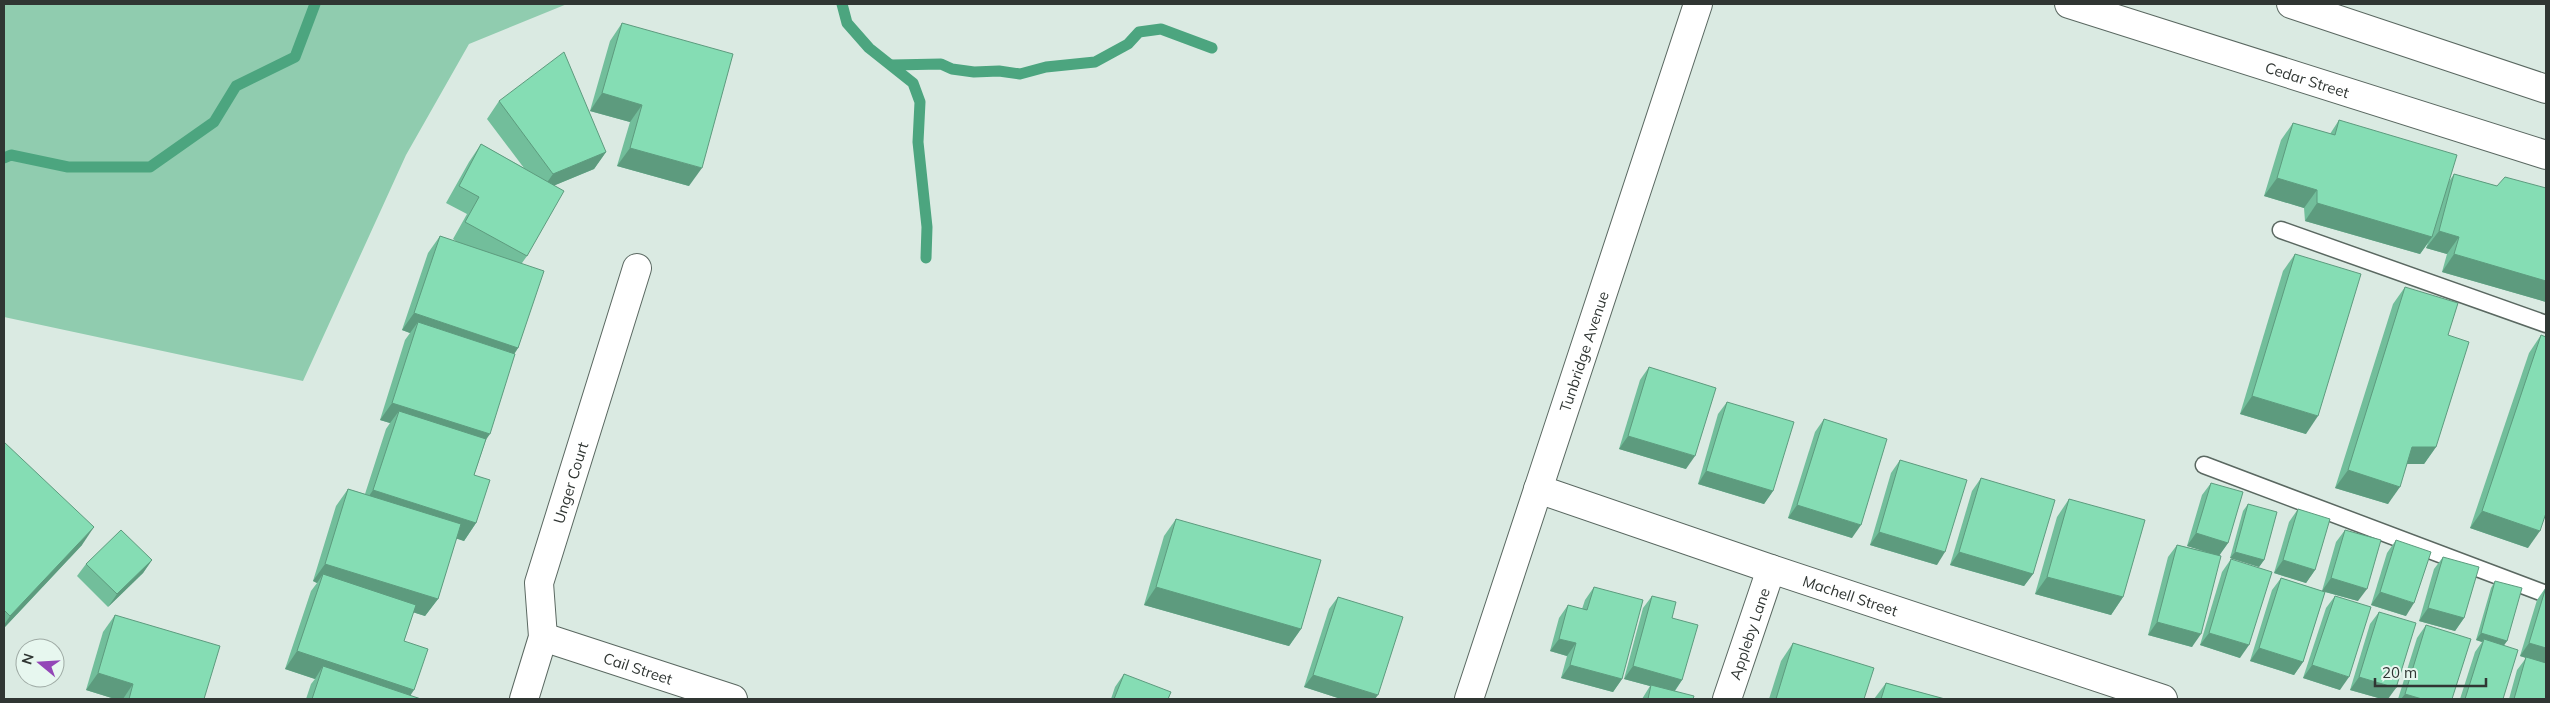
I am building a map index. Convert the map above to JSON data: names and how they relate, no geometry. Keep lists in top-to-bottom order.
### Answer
{
  "streets": {
    "street": [
      "Cedar Street",
      "Tunbridge Avenue",
      "Unger Court",
      "Machell Street",
      "Appleby Lane",
      "Cail Street"
    ]
  },
  "crossings": [
    ["Tunbridge Avenue", "Machell Street"],
    ["Unger Court", "Cail Street"],
    ["Machell Street", "Appleby Lane"]
  ],
  "scale_bar": "20 m",
  "north": "left"
}
